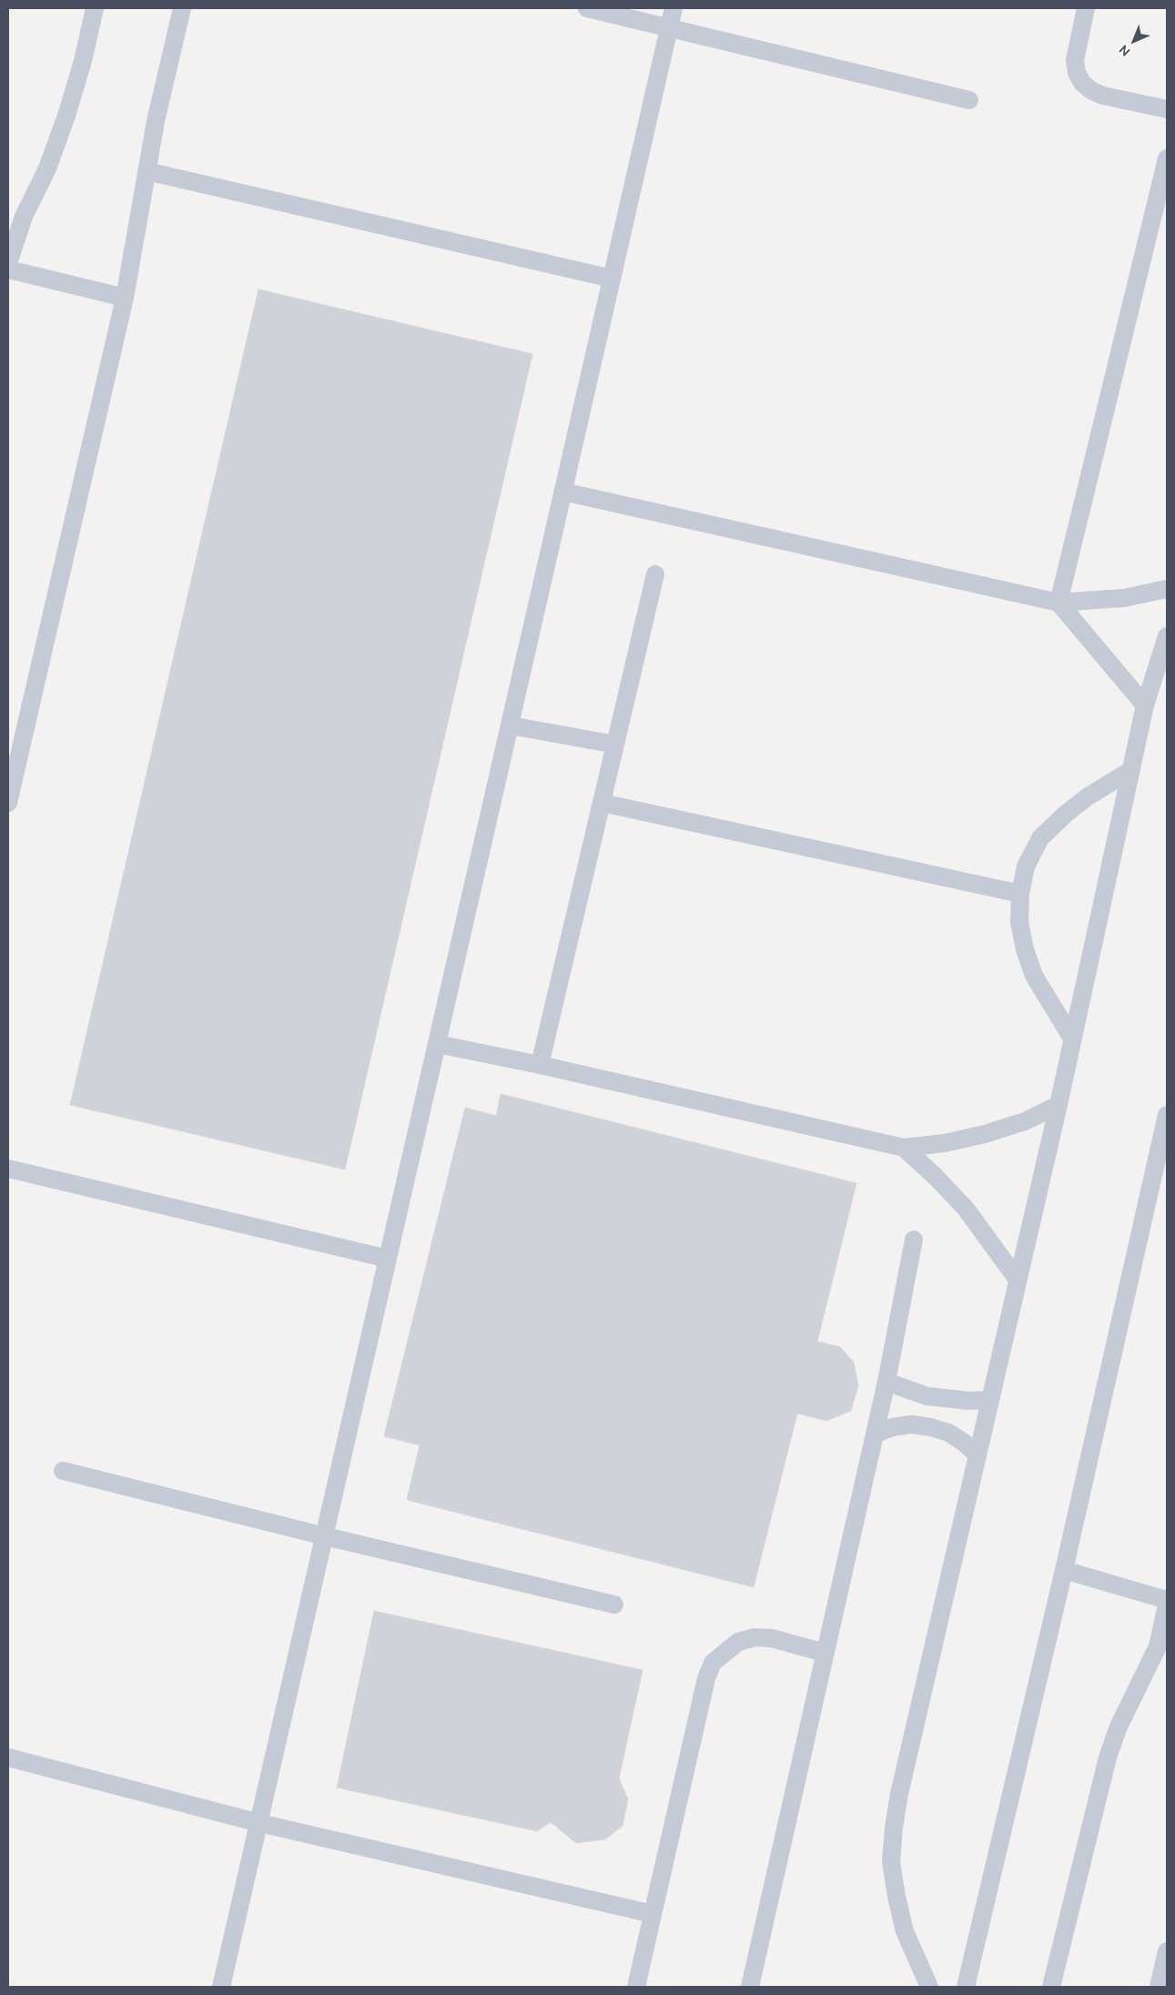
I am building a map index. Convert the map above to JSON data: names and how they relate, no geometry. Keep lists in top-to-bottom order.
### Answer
{
  "north": "bottom left"
}
